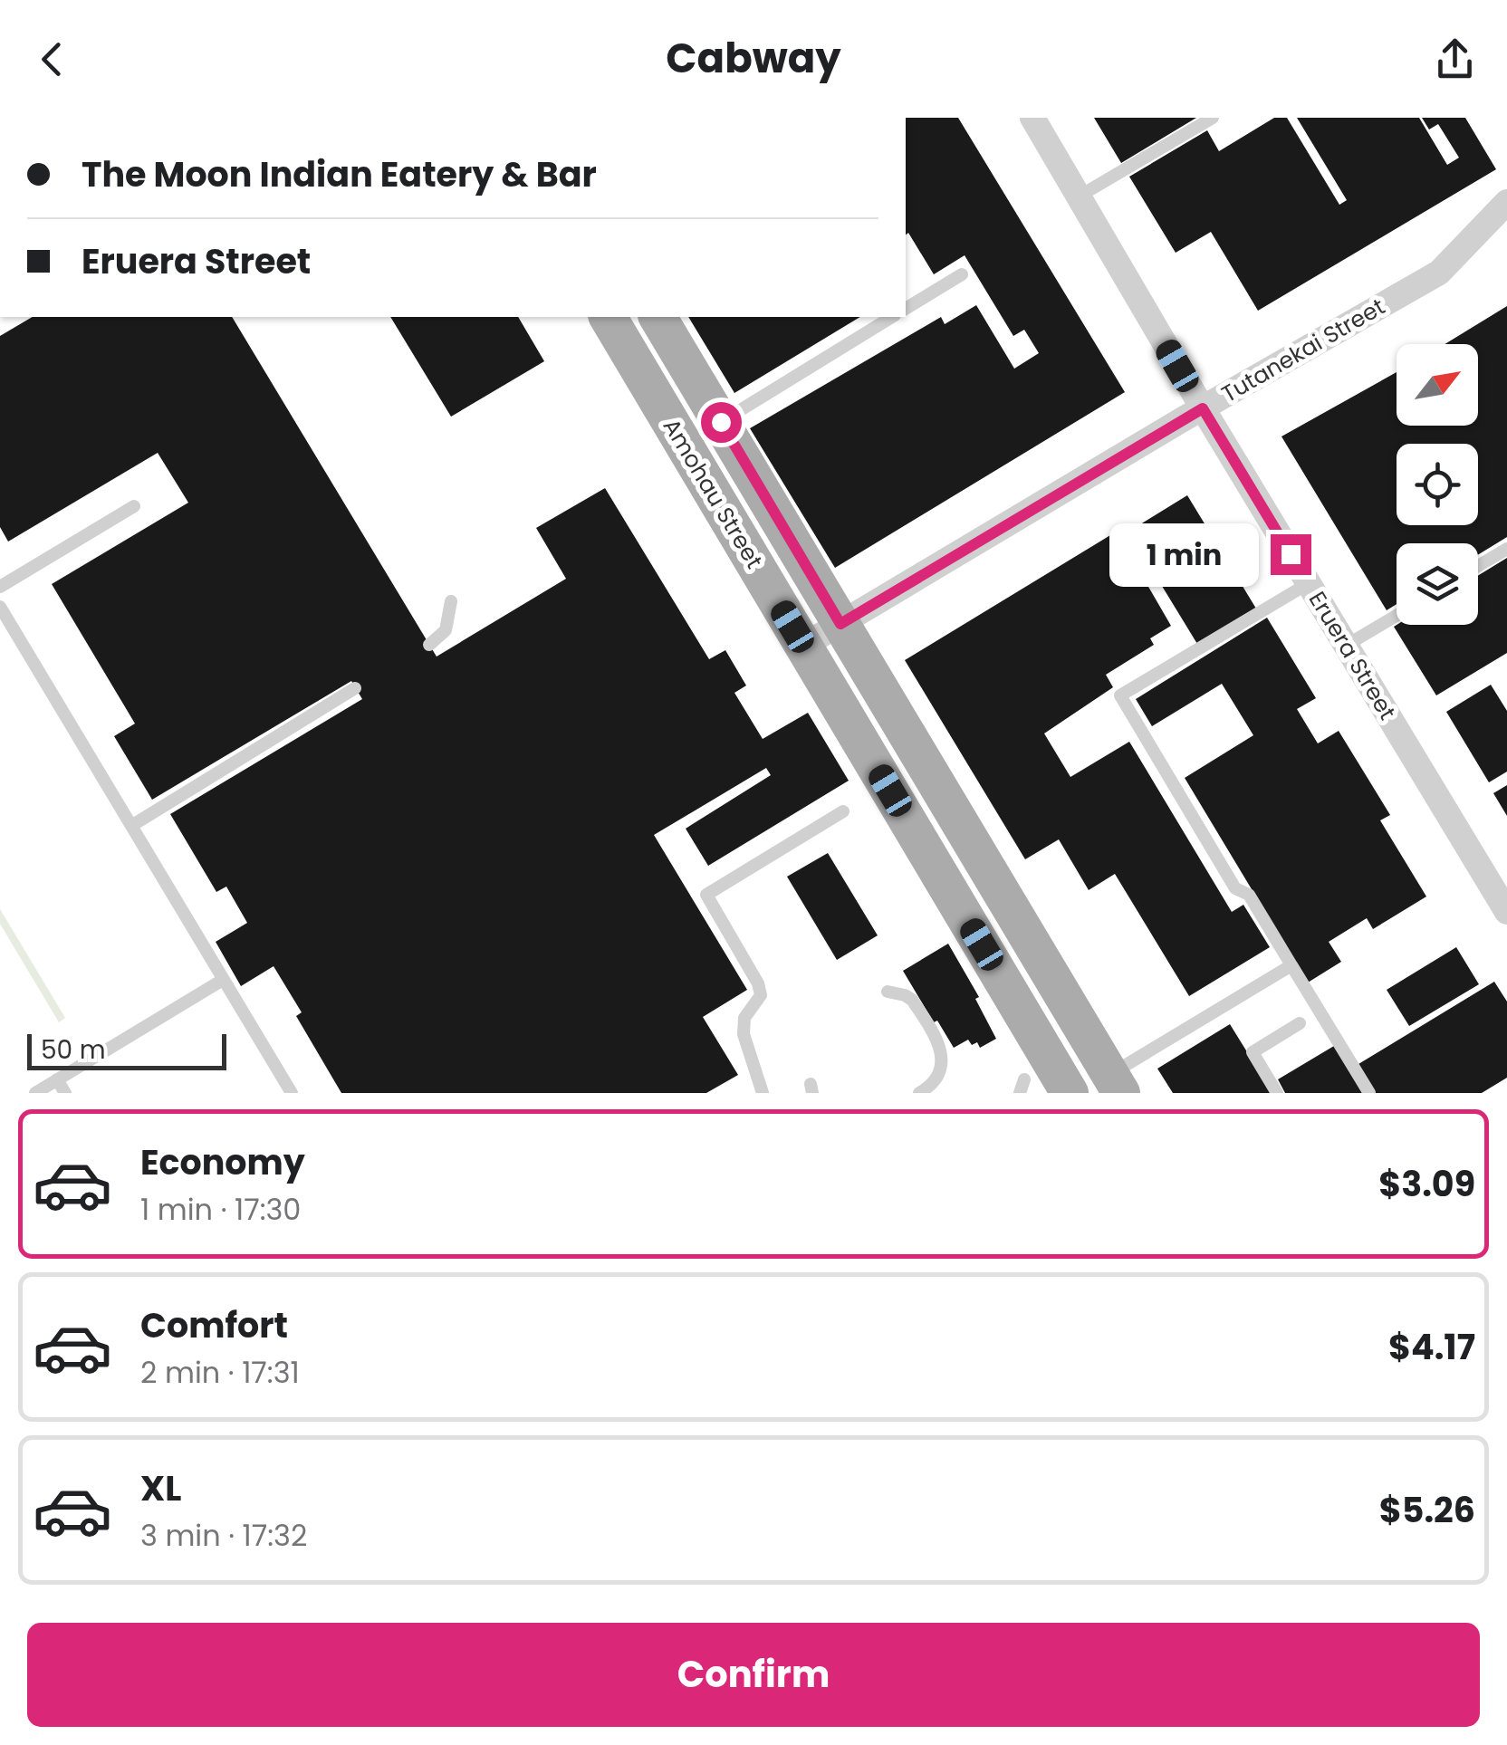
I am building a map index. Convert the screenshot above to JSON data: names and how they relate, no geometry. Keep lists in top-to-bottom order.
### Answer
{
  "streets": {
    "main road": ["Amohau Street"],
    "street": ["Tutanekai Street", "Eruera Street"]
  },
  "crossings": [
    ["Tutanekai Street", "Amohau Street"],
    ["Tutanekai Street", "Eruera Street"]
  ],
  "scale_bar": "50 m",
  "north": "top right",
  "page": {
    "header": "Cabway",
    "banner": ["The Moon Indian Eatery & Bar", "Eruera Street"],
    "bubble": "1 min",
    "scale": "50 m",
    "list": [
      {
        "name": "Economy",
        "note": "1 min · 17:30",
        "value": "$3.09"
      },
      {
        "name": "Comfort",
        "note": "2 min · 17:31",
        "value": "$4.17"
      },
      {
        "name": "XL",
        "note": "3 min · 17:32",
        "value": "$5.26"
      }
    ],
    "buttons": "Confirm"
  }
}
